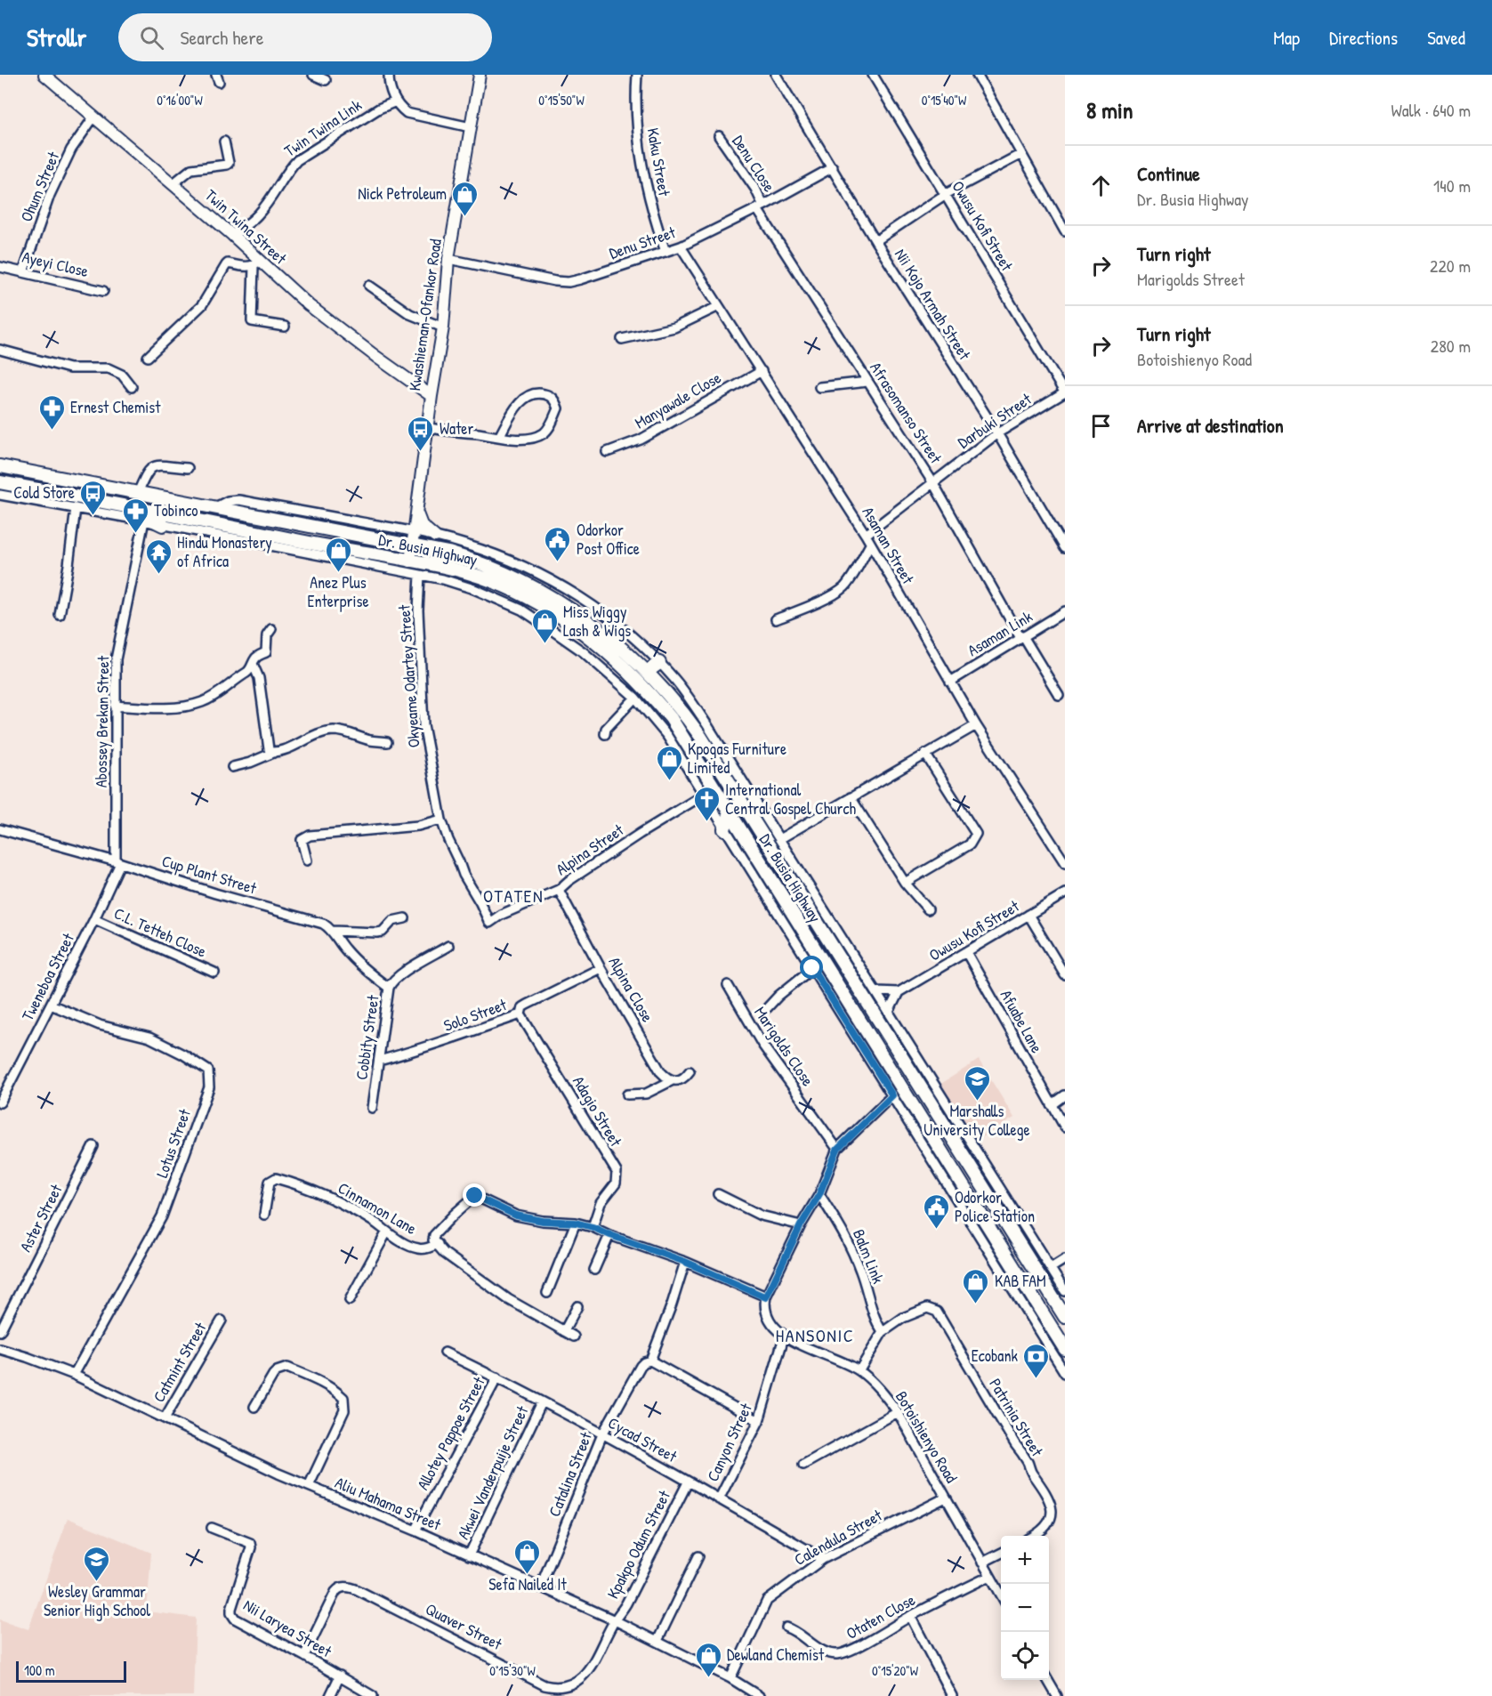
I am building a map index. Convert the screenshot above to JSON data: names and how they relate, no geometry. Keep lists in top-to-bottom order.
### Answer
{
  "streets": {
    "highway": ["Dr. Busia Highway"],
    "main road": ["Twin Twina Street", "Kwashieman-Ofankor Road"],
    "street": [
      "Twin Twina Link",
      "Kaku Street",
      "Denu Close",
      "Ohum Street",
      "Owusu Kofi Street",
      "Denu Street",
      "Ayeyi Close",
      "Nii Kojo Armah Street",
      "Manyawale Close",
      "Afrasomanso Street",
      "Darbuki Street",
      "Asaman Street",
      "Asaman Link",
      "Okyeame Odartey Street",
      "Abossey Brekan Street",
      "Alpina Street",
      "Cup Plant Street",
      "C.L. Tetteh Close",
      "Tweneboa Street",
      "Alpina Close",
      "Solo Street",
      "Afuabe Lane",
      "Cobbity Street",
      "Marigolds Close",
      "Adagio Street",
      "Lotus Street",
      "Cinnamon Lane",
      "Aster Street",
      "Balm Link",
      "Catmint Street",
      "Patrinia Street",
      "Allotey Pappoe Street",
      "Botoishienyo Road",
      "Cycad Street",
      "Canyon Street",
      "Akwei Vanderpuije Street",
      "Catalina Street",
      "Aliu Mahama Street",
      "Calendula Street",
      "Kpakpo Odum Street",
      "Otaten Close",
      "Quaver Street",
      "Nii Laryea Street"
    ]
  },
  "crossings": [
    ["Twin Twina Link", "Twin Twina Street"],
    ["Kaku Street", "Denu Street"],
    ["Denu Close", "Denu Street"],
    ["Denu Close", "Afrasomanso Street"],
    ["Ohum Street", "Twin Twina Street"],
    ["Ohum Street", "Ayeyi Close"],
    ["Owusu Kofi Street", "Darbuki Street"],
    ["Owusu Kofi Street", "Afuabe Lane"],
    ["Twin Twina Street", "Kwashieman-Ofankor Road"],
    ["Denu Street", "Nii Kojo Armah Street"],
    ["Denu Street", "Kwashieman-Ofankor Road"],
    ["Denu Street", "Afrasomanso Street"],
    ["Denu Street", "Asaman Street"],
    ["Nii Kojo Armah Street", "Darbuki Street"],
    ["Kwashieman-Ofankor Road", "Dr. Busia Highway"],
    ["Manyawale Close", "Asaman Street"],
    ["Afrasomanso Street", "Darbuki Street"],
    ["Afrasomanso Street", "Asaman Link"],
    ["Darbuki Street", "Asaman Street"],
    ["Asaman Street", "Asaman Link"],
    ["Dr. Busia Highway", "Okyeame Odartey Street"],
    ["Dr. Busia Highway", "Abossey Brekan Street"],
    ["Dr. Busia Highway", "Alpina Street"],
    ["Okyeame Odartey Street", "Alpina Street"],
    ["Abossey Brekan Street", "Cup Plant Street"],
    ["Abossey Brekan Street", "Tweneboa Street"],
    ["Alpina Street", "Alpina Close"],
    ["Cup Plant Street", "Tweneboa Street"],
    ["Cup Plant Street", "Cobbity Street"],
    ["C.L. Tetteh Close", "Tweneboa Street"],
    ["Tweneboa Street", "Lotus Street"],
    ["Alpina Close", "Solo Street"],
    ["Solo Street", "Cobbity Street"],
    ["Solo Street", "Adagio Street"],
    ["Lotus Street", "Aliu Mahama Street"],
    ["Balm Link", "Patrinia Street"],
    ["Catmint Street", "Aliu Mahama Street"],
    ["Allotey Pappoe Street", "Cycad Street"],
    ["Allotey Pappoe Street", "Aliu Mahama Street"],
    ["Botoishienyo Road", "Canyon Street"],
    ["Botoishienyo Road", "Calendula Street"],
    ["Botoishienyo Road", "Otaten Close"],
    ["Cycad Street", "Canyon Street"],
    ["Cycad Street", "Akwei Vanderpuije Street"],
    ["Cycad Street", "Catalina Street"],
    ["Cycad Street", "Calendula Street"],
    ["Cycad Street", "Kpakpo Odum Street"],
    ["Akwei Vanderpuije Street", "Aliu Mahama Street"],
    ["Catalina Street", "Aliu Mahama Street"],
    ["Aliu Mahama Street", "Calendula Street"],
    ["Aliu Mahama Street", "Kpakpo Odum Street"],
    ["Aliu Mahama Street", "Quaver Street"],
    ["Kpakpo Odum Street", "Quaver Street"],
    ["Quaver Street", "Nii Laryea Street"]
  ],
  "districts": ["OTATEN", "HANSONIC"],
  "places": {
    "shop": [
      "Nick Petroleum",
      "Anez Plus Enterprise",
      "Miss Wiggy Lash & Wigs",
      "Kpogas Furniture Limited",
      "KAB FAM",
      "Sefa Nailed It",
      "Dewland Chemist"
    ],
    "pharmacy": ["Ernest Chemist", "Tobinco"],
    "bus stop": ["Water", "Cold Store"],
    "public building": ["Odorkor Post Office", "Odorkor Police Station"],
    "temple": ["Hindu Monastery of Africa"],
    "church": ["International Central Gospel Church"],
    "school or university": ["Marshalls University College", "Wesley Grammar Senior High School"],
    "bank": ["Ecobank"]
  },
  "scale_bar": "100 m",
  "page": {
    "header": "Strollr",
    "search": "Search here",
    "nav": ["Map", "Directions", "Saved"],
    "heading": ["8 min", "Walk · 640 m"],
    "list": [
      ["Continue", "Dr. Busia Highway", "140 m"],
      ["Turn right", "Marigolds Street", "220 m"],
      ["Turn right", "Botoishienyo Road", "280 m"],
      "Arrive at destination"
    ],
    "map_buttons": ["+", "−"],
    "scale": "100 m"
  },
  "coordinates": [
    "0°16'00\"W",
    "0°15'50\"W",
    "0°15'40\"W",
    "0°15'30\"W",
    "0°15'20\"W"
  ]
}
